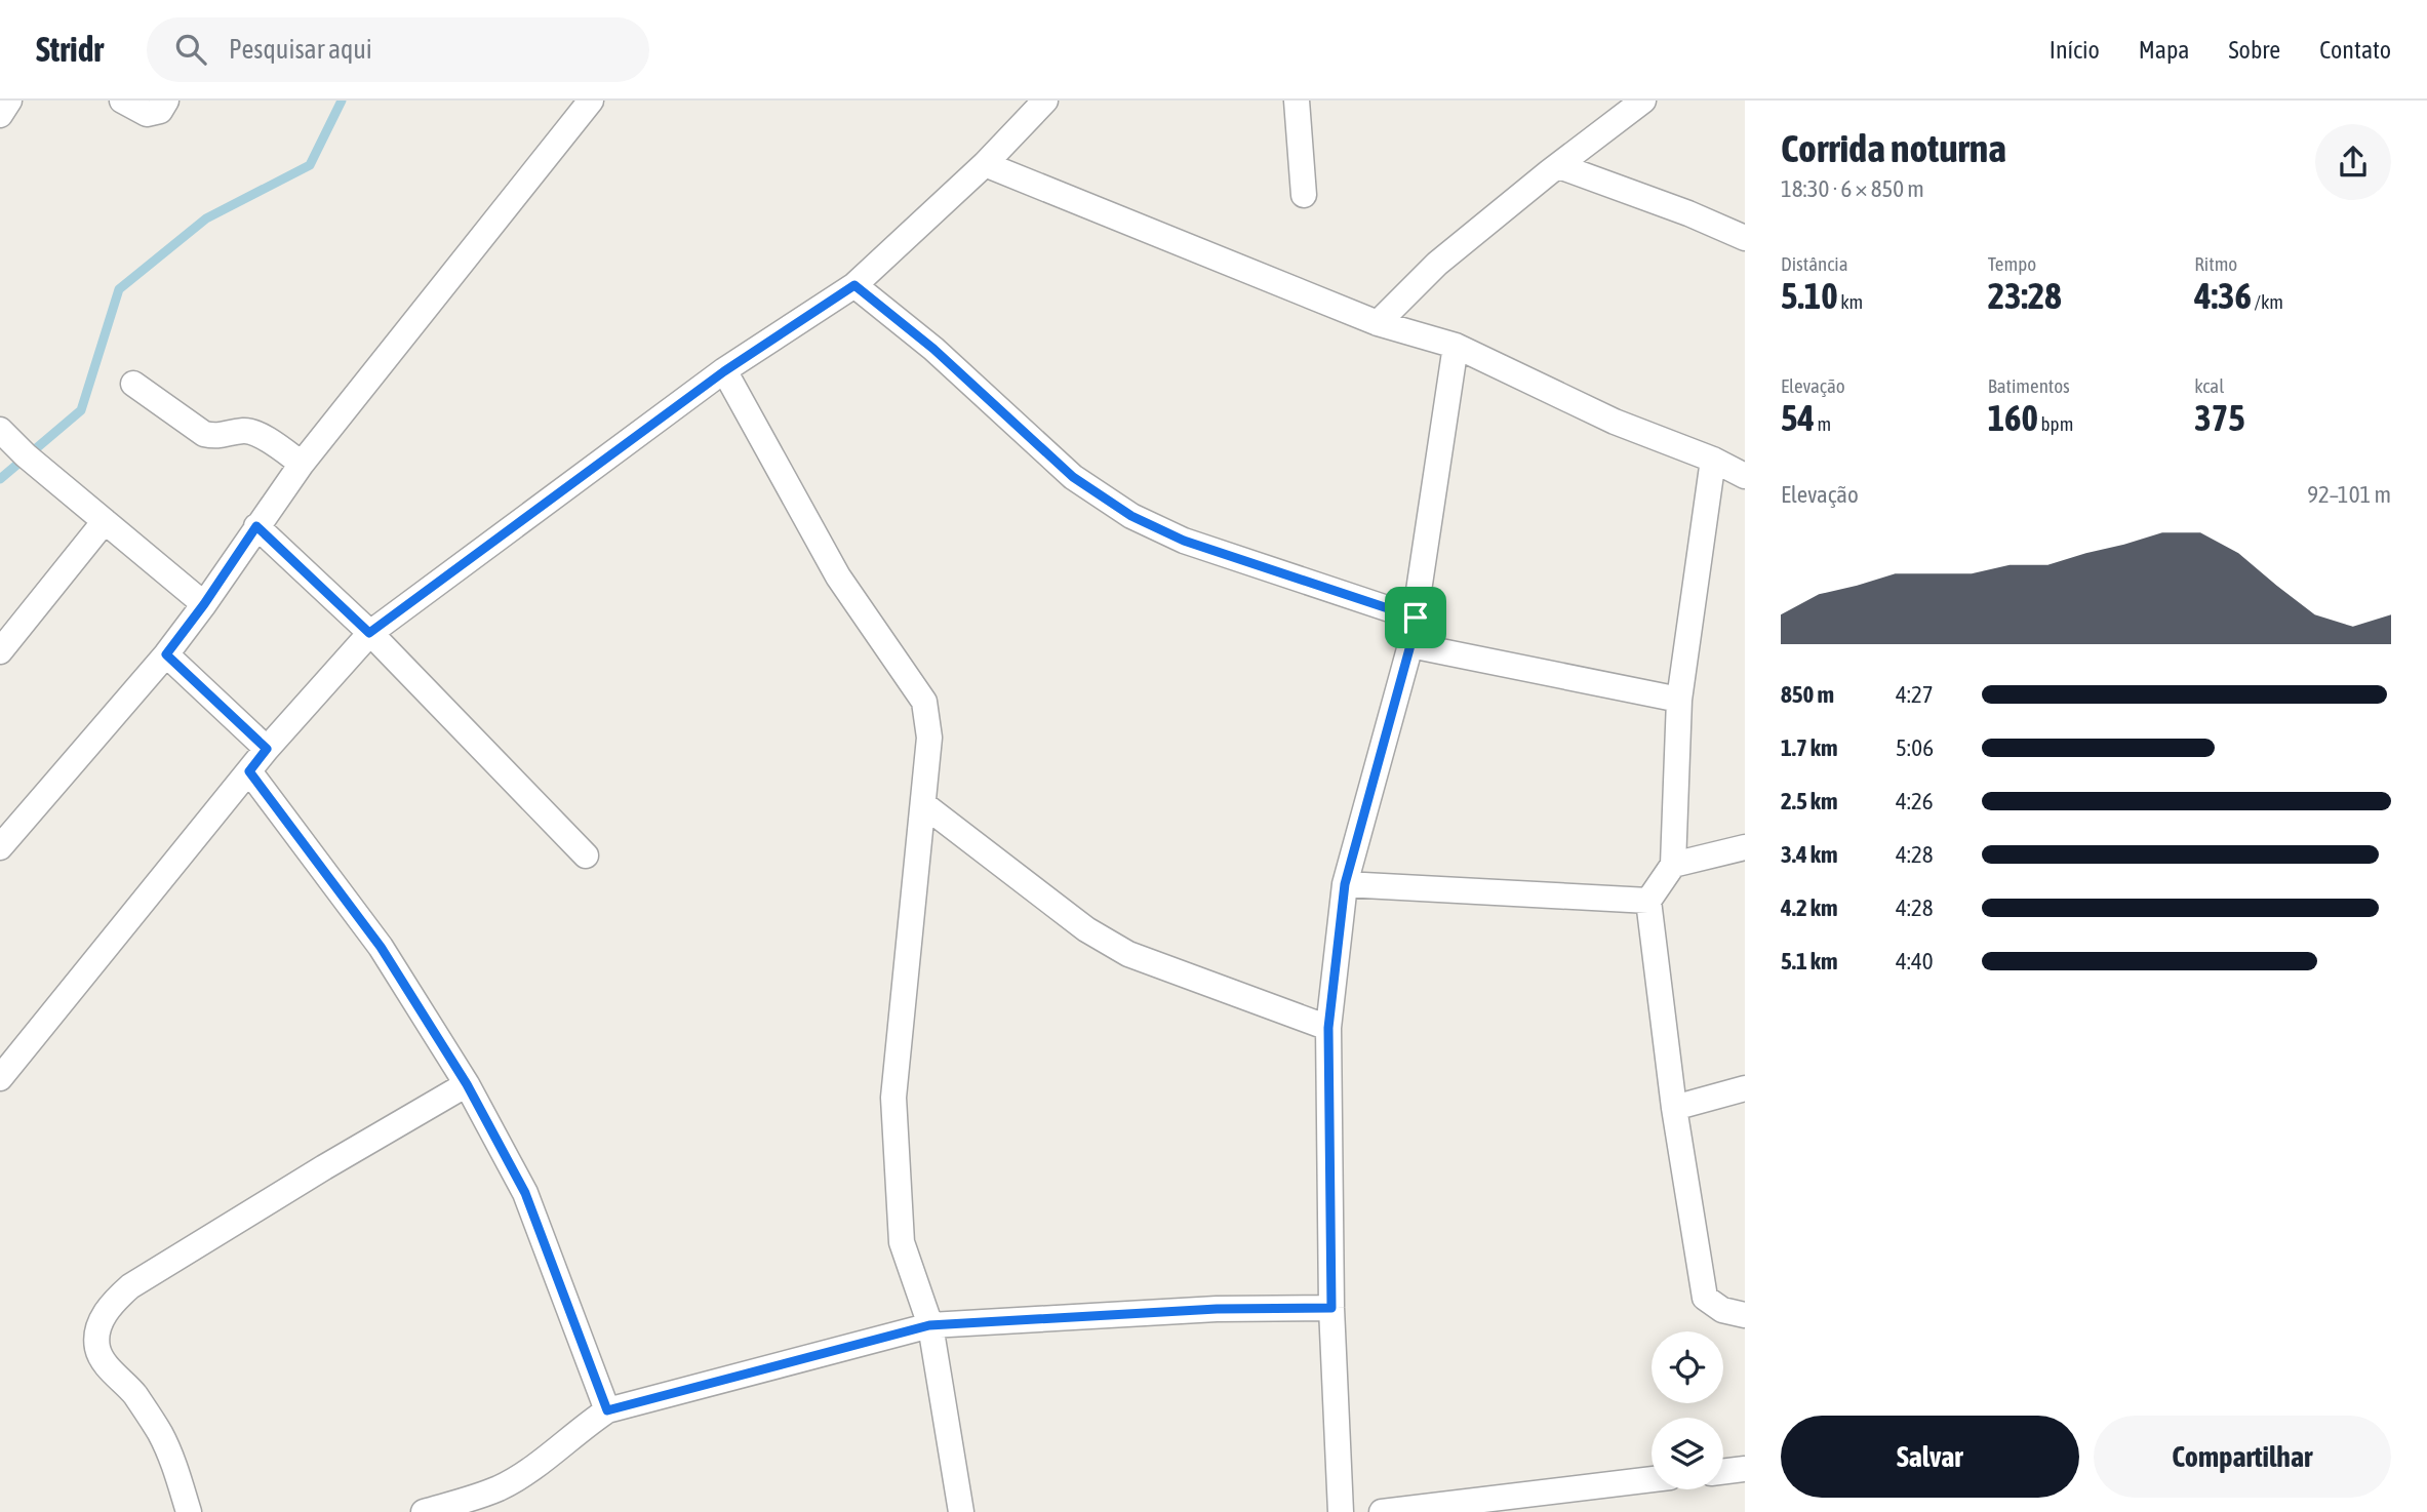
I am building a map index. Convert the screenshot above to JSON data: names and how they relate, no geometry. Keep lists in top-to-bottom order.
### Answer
{
  "page": {
    "header": "Stridr",
    "search": "Pesquisar aqui",
    "nav": [
      "Início",
      "Mapa",
      "Sobre",
      "Contato"
    ],
    "heading": ["Corrida noturna", "18:30 · 6 × 850 m"],
    "stats": [
      ["Distância", "5.10 km"],
      ["Tempo", "23:28"],
      ["Ritmo", "4:36 /km"],
      ["Elevação", "54 m"],
      ["Batimentos", "160 bpm"],
      ["kcal", "375"]
    ],
    "chart": ["Elevação", "92–101 m"],
    "list": [
      {
        "name": "850 m",
        "note": "4:27"
      },
      {
        "name": "1.7 km",
        "note": "5:06"
      },
      {
        "name": "2.5 km",
        "note": "4:26"
      },
      {
        "name": "3.4 km",
        "note": "4:28"
      },
      {
        "name": "4.2 km",
        "note": "4:28"
      },
      {
        "name": "5.1 km",
        "note": "4:40"
      }
    ],
    "buttons": ["Salvar", "Compartilhar"]
  }
}
